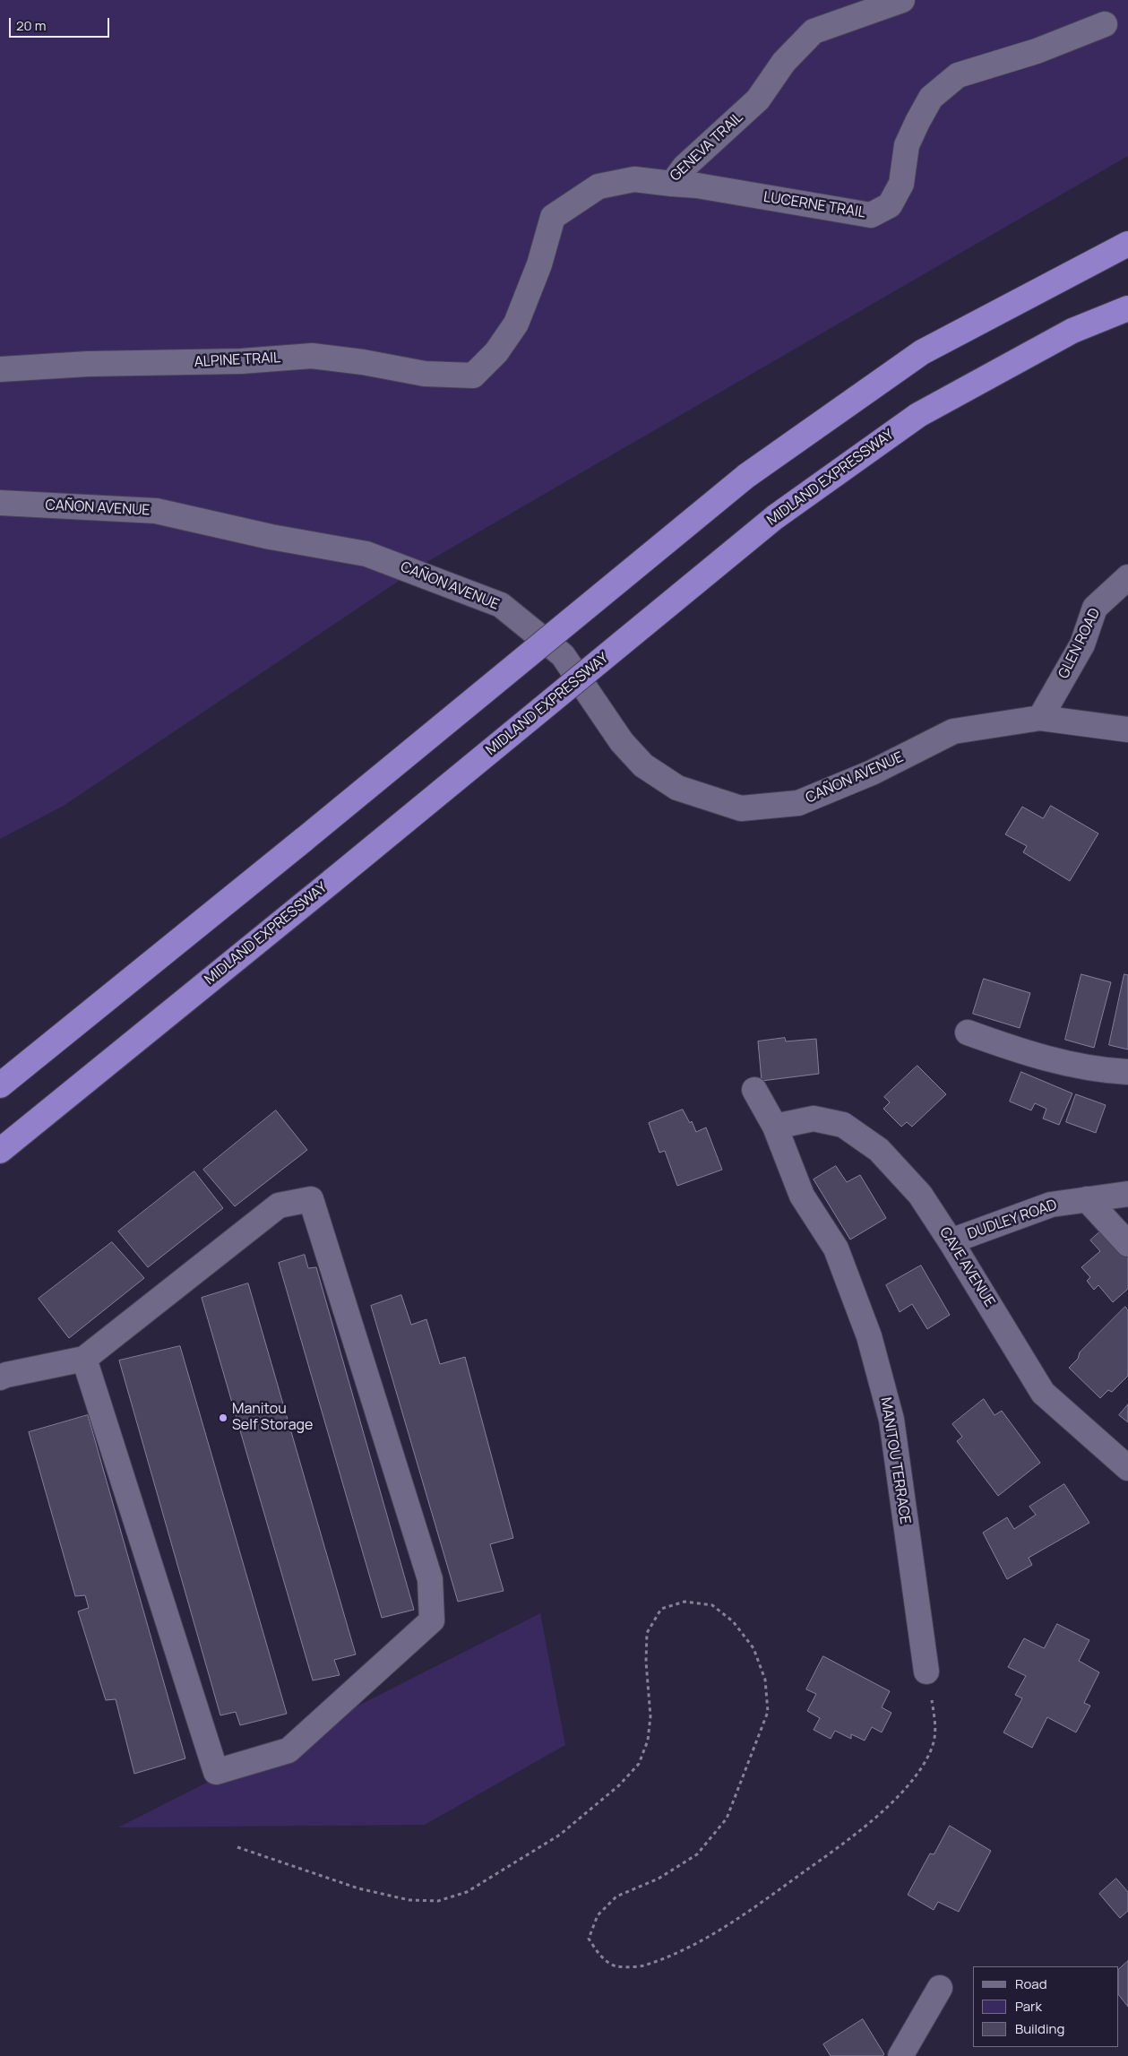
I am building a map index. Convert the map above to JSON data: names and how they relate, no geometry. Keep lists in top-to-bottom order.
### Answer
{
  "streets": {
    "highway": ["MIDLAND EXPRESSWAY"],
    "street": [
      "GENEVA TRAIL",
      "LUCERNE TRAIL",
      "ALPINE TRAIL",
      "CAÑON AVENUE",
      "GLEN ROAD",
      "DUDLEY ROAD",
      "CAVE AVENUE",
      "MANITOU TERRACE"
    ]
  },
  "crossings": [
    ["GENEVA TRAIL", "LUCERNE TRAIL"],
    ["GENEVA TRAIL", "ALPINE TRAIL"],
    ["CAÑON AVENUE", "GLEN ROAD"],
    ["DUDLEY ROAD", "CAVE AVENUE"],
    ["CAVE AVENUE", "MANITOU TERRACE"]
  ],
  "places": ["Manitou Self Storage"],
  "legend": ["Road", "Park", "Building"],
  "scale_bar": "20 m"
}
